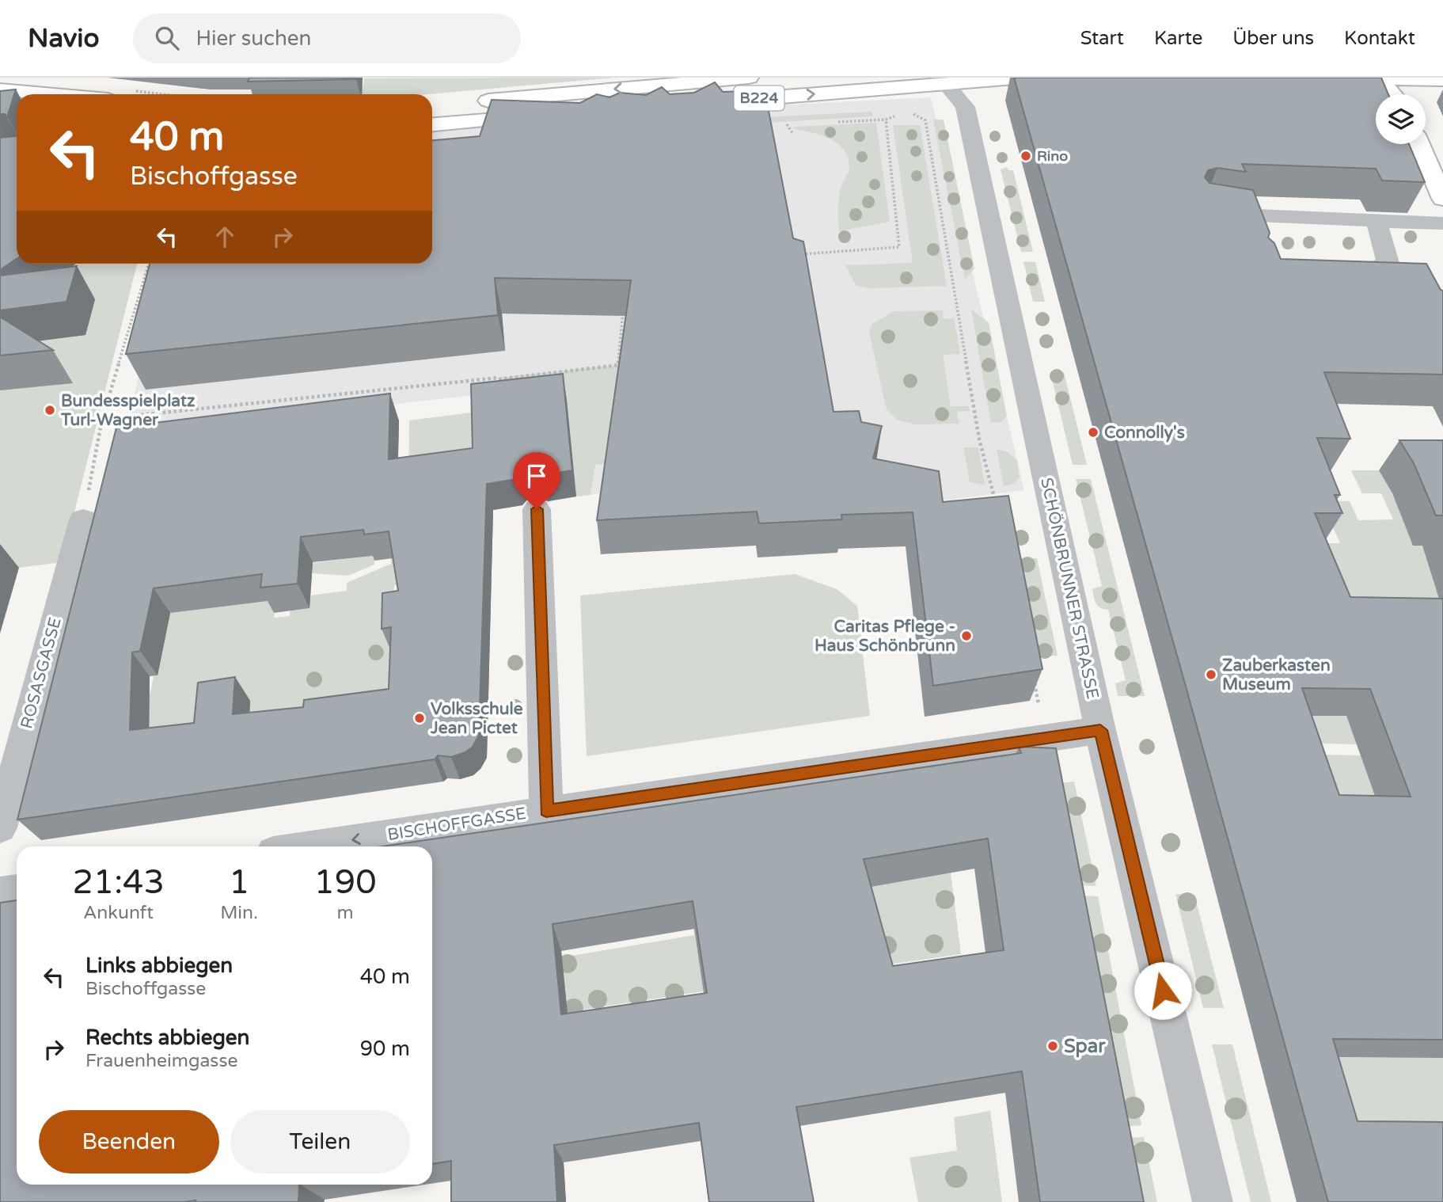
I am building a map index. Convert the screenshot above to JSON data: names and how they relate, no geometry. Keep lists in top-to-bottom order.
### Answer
{
  "streets": {
    "main road": ["B224"],
    "street": ["SCHÖNBRUNNER STRASSE", "ROSASGASSE", "BISCHOFFGASSE"]
  },
  "crossings": [
    ["B224", "SCHÖNBRUNNER STRASSE"],
    ["SCHÖNBRUNNER STRASSE", "BISCHOFFGASSE"]
  ],
  "places": [
    "Rino",
    "Bundesspielplatz Turl-Wagner",
    "Connolly's",
    "Caritas Pflege - Haus Schönbrunn",
    "Zauberkasten Museum",
    "Volksschule Jean Pictet",
    "Spar"
  ],
  "page": {
    "header": "Navio",
    "search": "Hier suchen",
    "nav": [
      "Start",
      "Karte",
      "Über uns",
      "Kontakt"
    ],
    "turn": ["40 m", "Bischoffgasse"],
    "eta": [
      "21:43",
      "Ankunft",
      "1",
      "Min.",
      "190",
      "m"
    ],
    "list": [
      {
        "name": "Links abbiegen",
        "note": "Bischoffgasse",
        "value": "40 m"
      },
      {
        "name": "Rechts abbiegen",
        "note": "Frauenheimgasse",
        "value": "90 m"
      }
    ],
    "buttons": ["Beenden", "Teilen"]
  }
}
